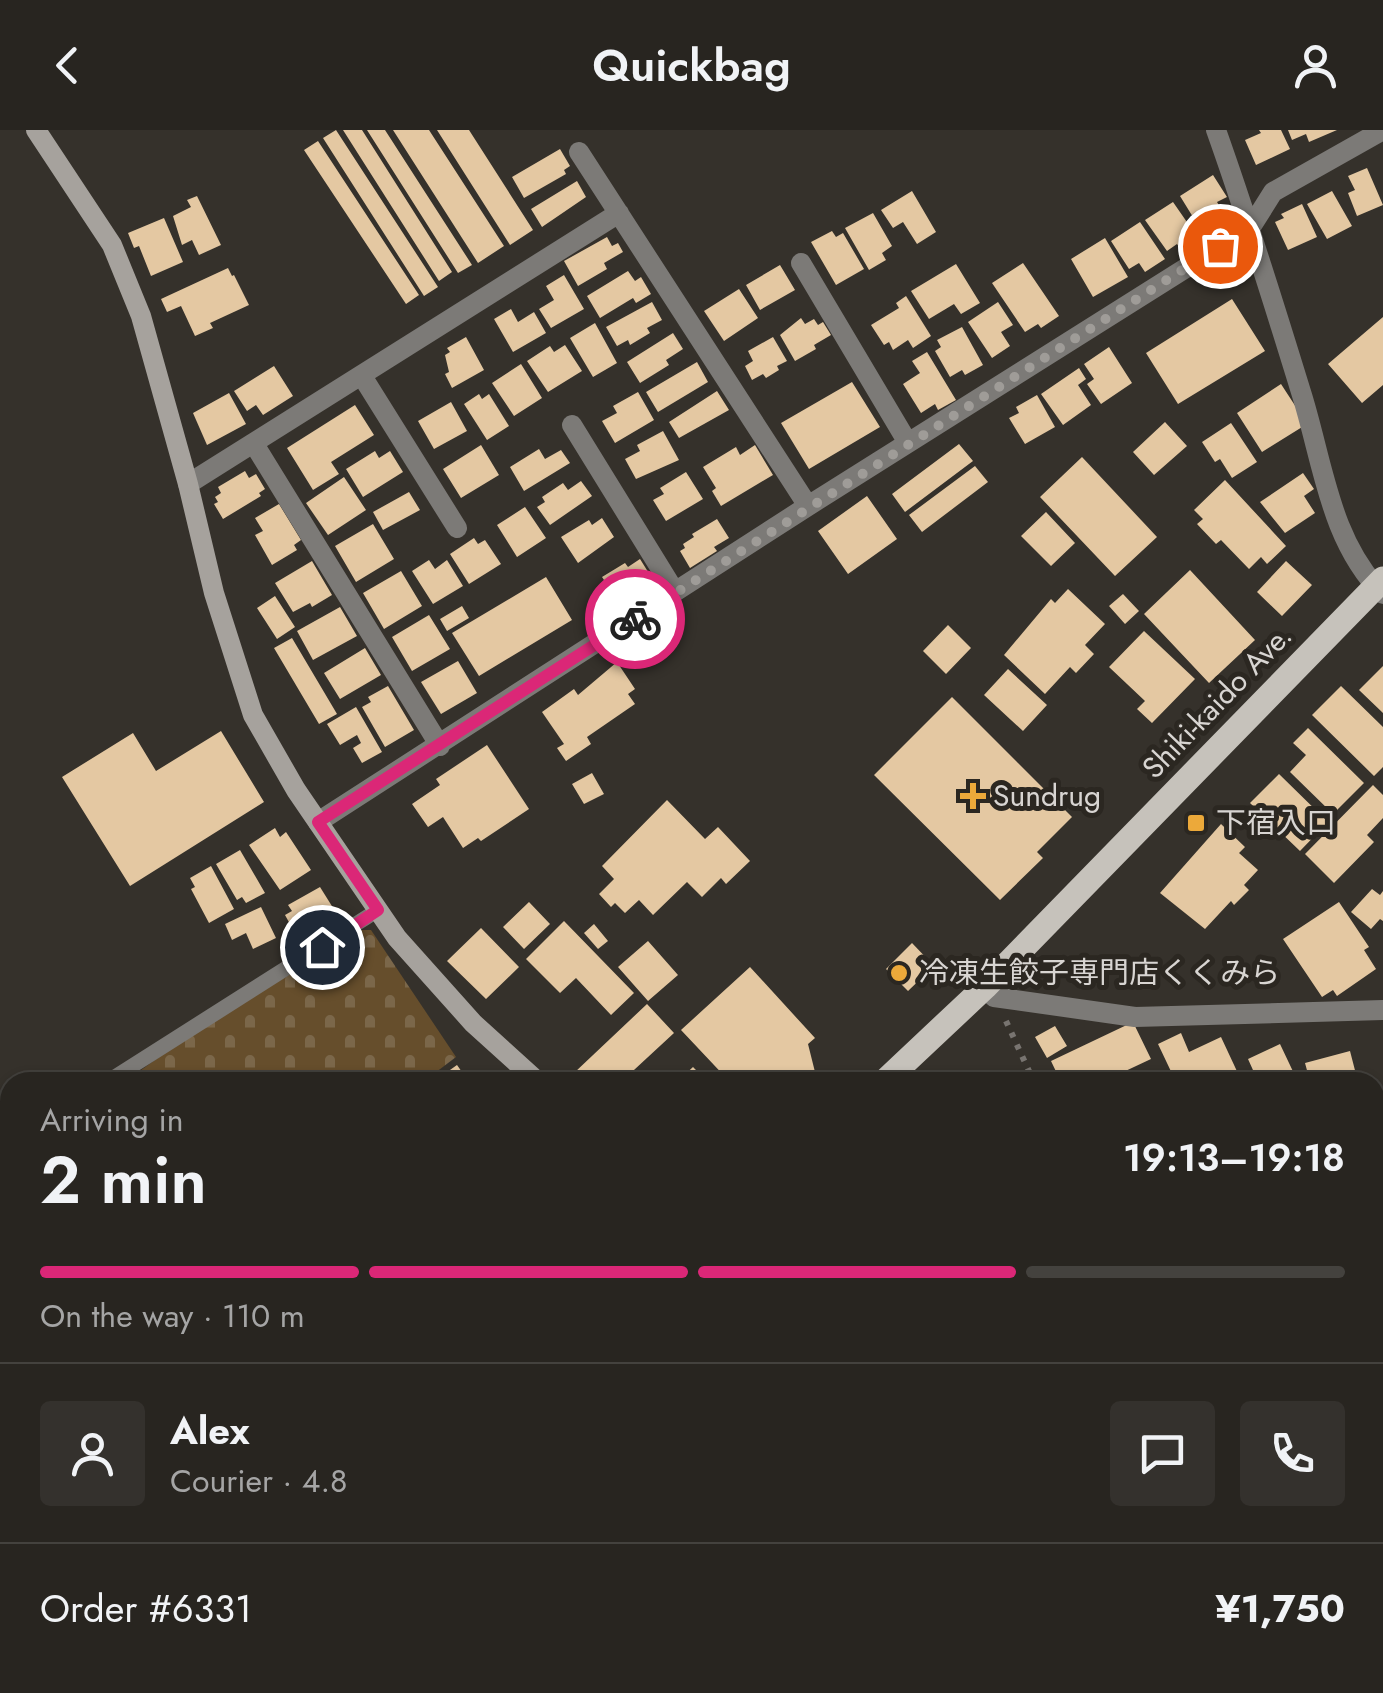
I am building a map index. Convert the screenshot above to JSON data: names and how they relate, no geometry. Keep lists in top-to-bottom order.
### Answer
{
  "streets": {
    "main road": ["Shiki-kaido Ave."]
  },
  "places": {
    "health": ["Sundrug"],
    "transit": ["下宿入口"],
    "other": ["冷凍生餃子専門店くくみら"]
  },
  "page": {
    "header": "Quickbag",
    "heading": ["2 min", "Arriving in", "19:13–19:18"],
    "panel": [
      "Alex",
      "Courier · 4.8",
      "Order #6331",
      "¥1,750"
    ],
    "bar": "On the way · 110 m"
  }
}
